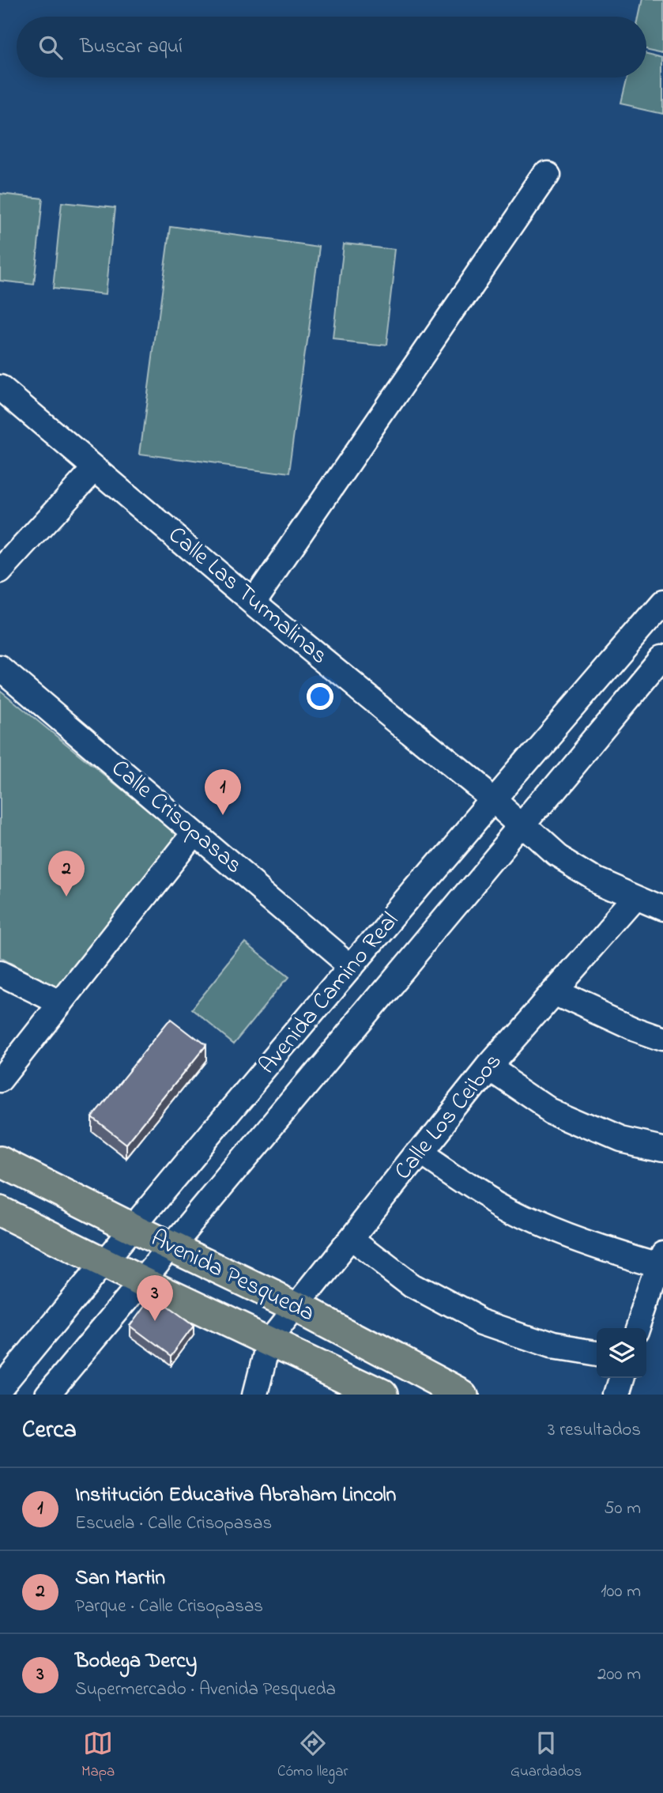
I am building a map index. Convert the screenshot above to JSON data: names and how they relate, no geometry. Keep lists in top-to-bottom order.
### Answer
{
  "streets": {
    "main road": ["Avenida Pesqueda"],
    "street": [
      "Calle Las Turmalinas",
      "Calle Crisopasas",
      "Avenida Camino Real",
      "Calle Los Ceibos"
    ]
  },
  "crossings": [
    ["Calle Las Turmalinas", "Avenida Camino Real"],
    ["Calle Las Turmalinas", "Calle Los Ceibos"],
    ["Calle Crisopasas", "Avenida Camino Real"],
    ["Avenida Camino Real", "Avenida Pesqueda"],
    ["Calle Los Ceibos", "Avenida Pesqueda"]
  ],
  "page": {
    "search": "Buscar aquí",
    "pins": ["1", "2", "3"],
    "heading": ["Cerca", "3 resultados"],
    "list": [
      {
        "mark": "1",
        "name": "Institución Educativa Abraham Lincoln",
        "note": "Escuela · Calle Crisopasas",
        "value": "50 m"
      },
      {
        "mark": "2",
        "name": "San Martin",
        "note": "Parque · Calle Crisopasas",
        "value": "100 m"
      },
      {
        "mark": "3",
        "name": "Bodega Dercy",
        "note": "Supermercado · Avenida Pesqueda",
        "value": "200 m"
      }
    ],
    "nav": ["Mapa", "Cómo llegar", "Guardados"]
  }
}
